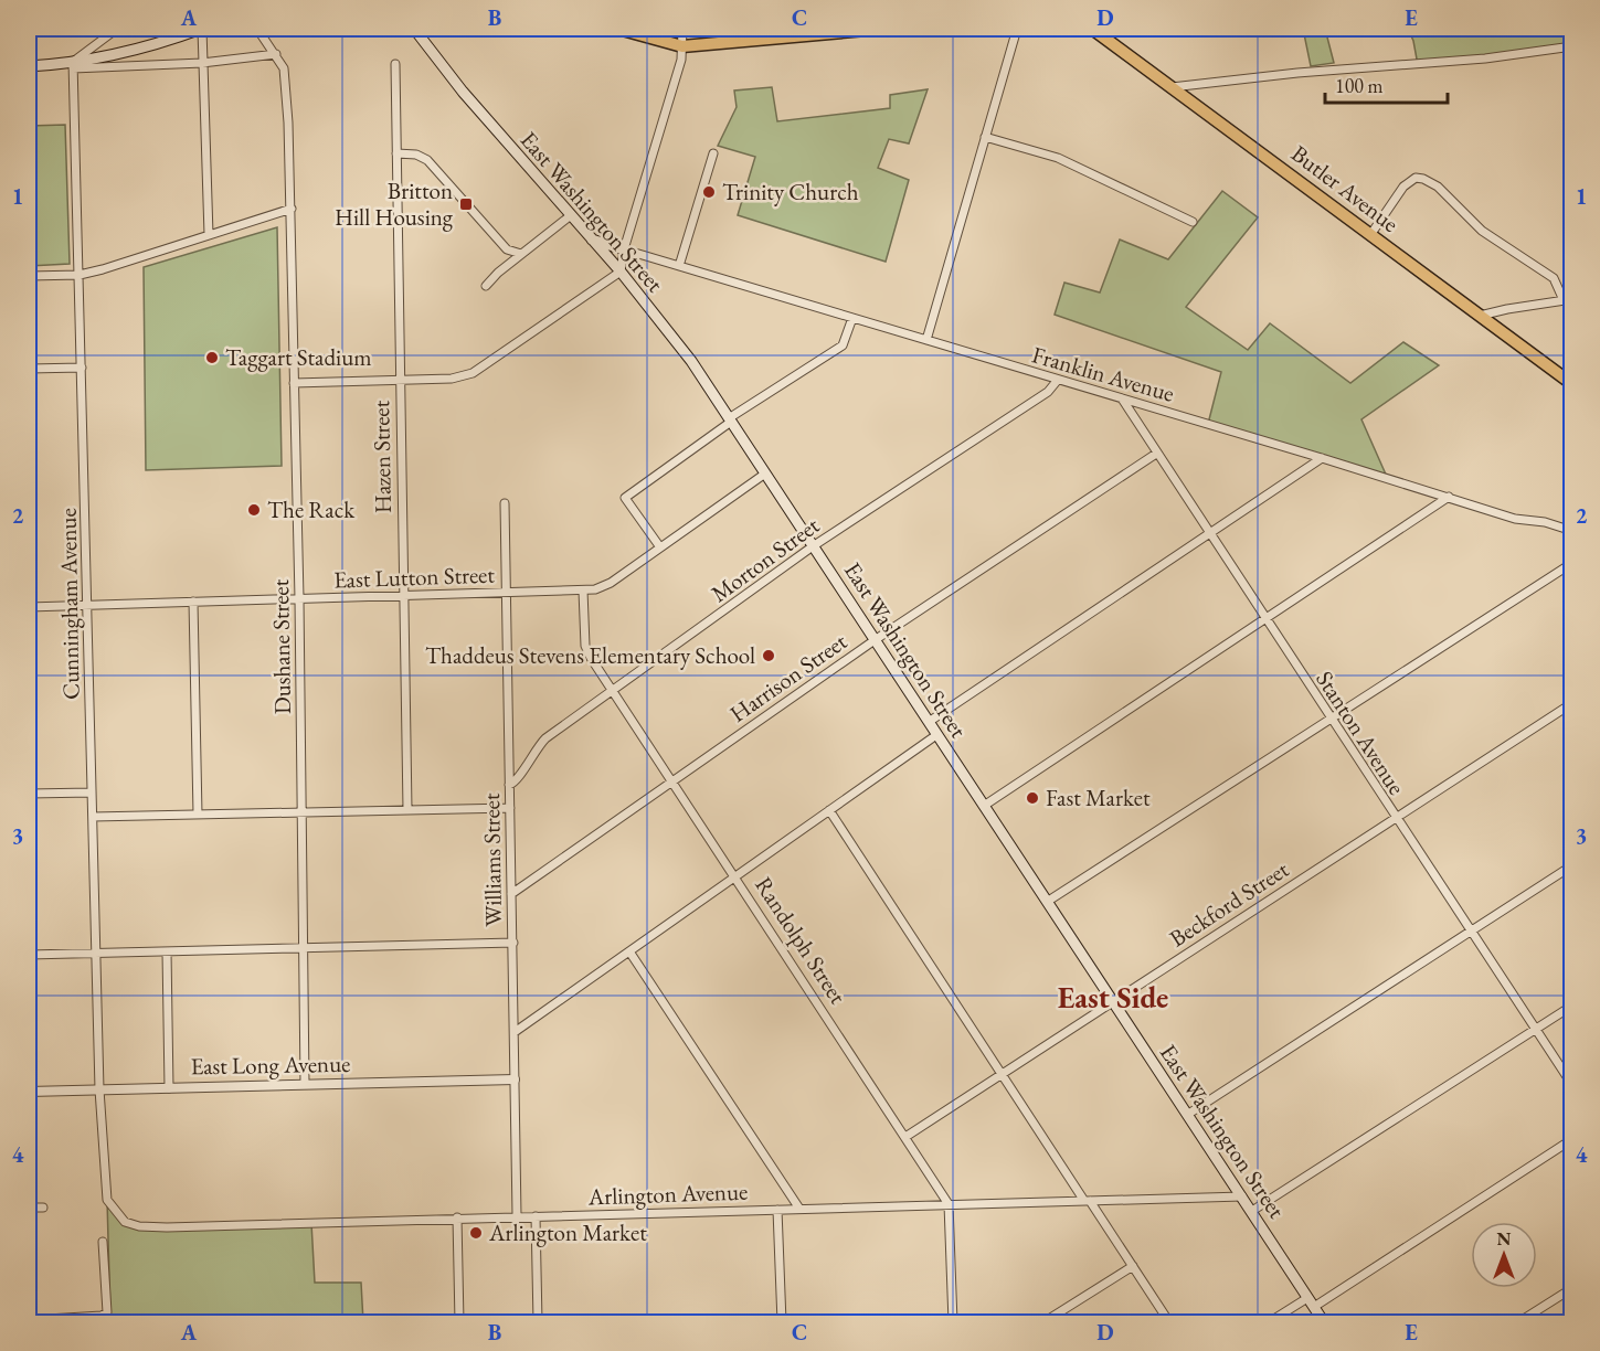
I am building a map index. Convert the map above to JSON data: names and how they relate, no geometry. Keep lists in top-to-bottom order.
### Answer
{
  "streets": {
    "main road": ["Butler Avenue", "East Washington Street"],
    "street": [
      "Franklin Avenue",
      "Hazen Street",
      "Morton Street",
      "East Lutton Street",
      "Cunningham Avenue",
      "Dushane Street",
      "Harrison Street",
      "Stanton Avenue",
      "Williams Street",
      "Beckford Street",
      "Randolph Street",
      "East Long Avenue",
      "Arlington Avenue"
    ]
  },
  "crossings": [
    ["East Washington Street", "Morton Street"],
    ["East Washington Street", "East Lutton Street"],
    ["East Washington Street", "Harrison Street"],
    ["East Washington Street", "Beckford Street"],
    ["East Washington Street", "Arlington Avenue"],
    ["Franklin Avenue", "Morton Street"],
    ["Franklin Avenue", "Stanton Avenue"],
    ["Hazen Street", "East Lutton Street"],
    ["Morton Street", "Williams Street"],
    ["Morton Street", "Randolph Street"],
    ["East Lutton Street", "Cunningham Avenue"],
    ["East Lutton Street", "Dushane Street"],
    ["East Lutton Street", "Williams Street"],
    ["East Lutton Street", "Randolph Street"],
    ["Cunningham Avenue", "East Long Avenue"],
    ["Cunningham Avenue", "Arlington Avenue"],
    ["Dushane Street", "East Long Avenue"],
    ["Harrison Street", "Stanton Avenue"],
    ["Harrison Street", "Williams Street"],
    ["Harrison Street", "Randolph Street"],
    ["Stanton Avenue", "Beckford Street"],
    ["Williams Street", "East Long Avenue"],
    ["Williams Street", "Arlington Avenue"],
    ["Beckford Street", "Randolph Street"],
    ["Randolph Street", "Arlington Avenue"]
  ],
  "districts": ["East Side"],
  "places": {
    "other": [
      "Trinity Church",
      "Taggart Stadium",
      "The Rack",
      "Thaddeus Stevens Elementary School",
      "Fast Market",
      "Arlington Market"
    ],
    "transit": ["Britton Hill Housing"]
  },
  "scale_bar": "100 m",
  "north": "top",
  "grid": {
    "columns": [
      "A",
      "B",
      "C",
      "D",
      "E"
    ],
    "rows": [
      "1",
      "2",
      "3",
      "4"
    ]
  }
}
